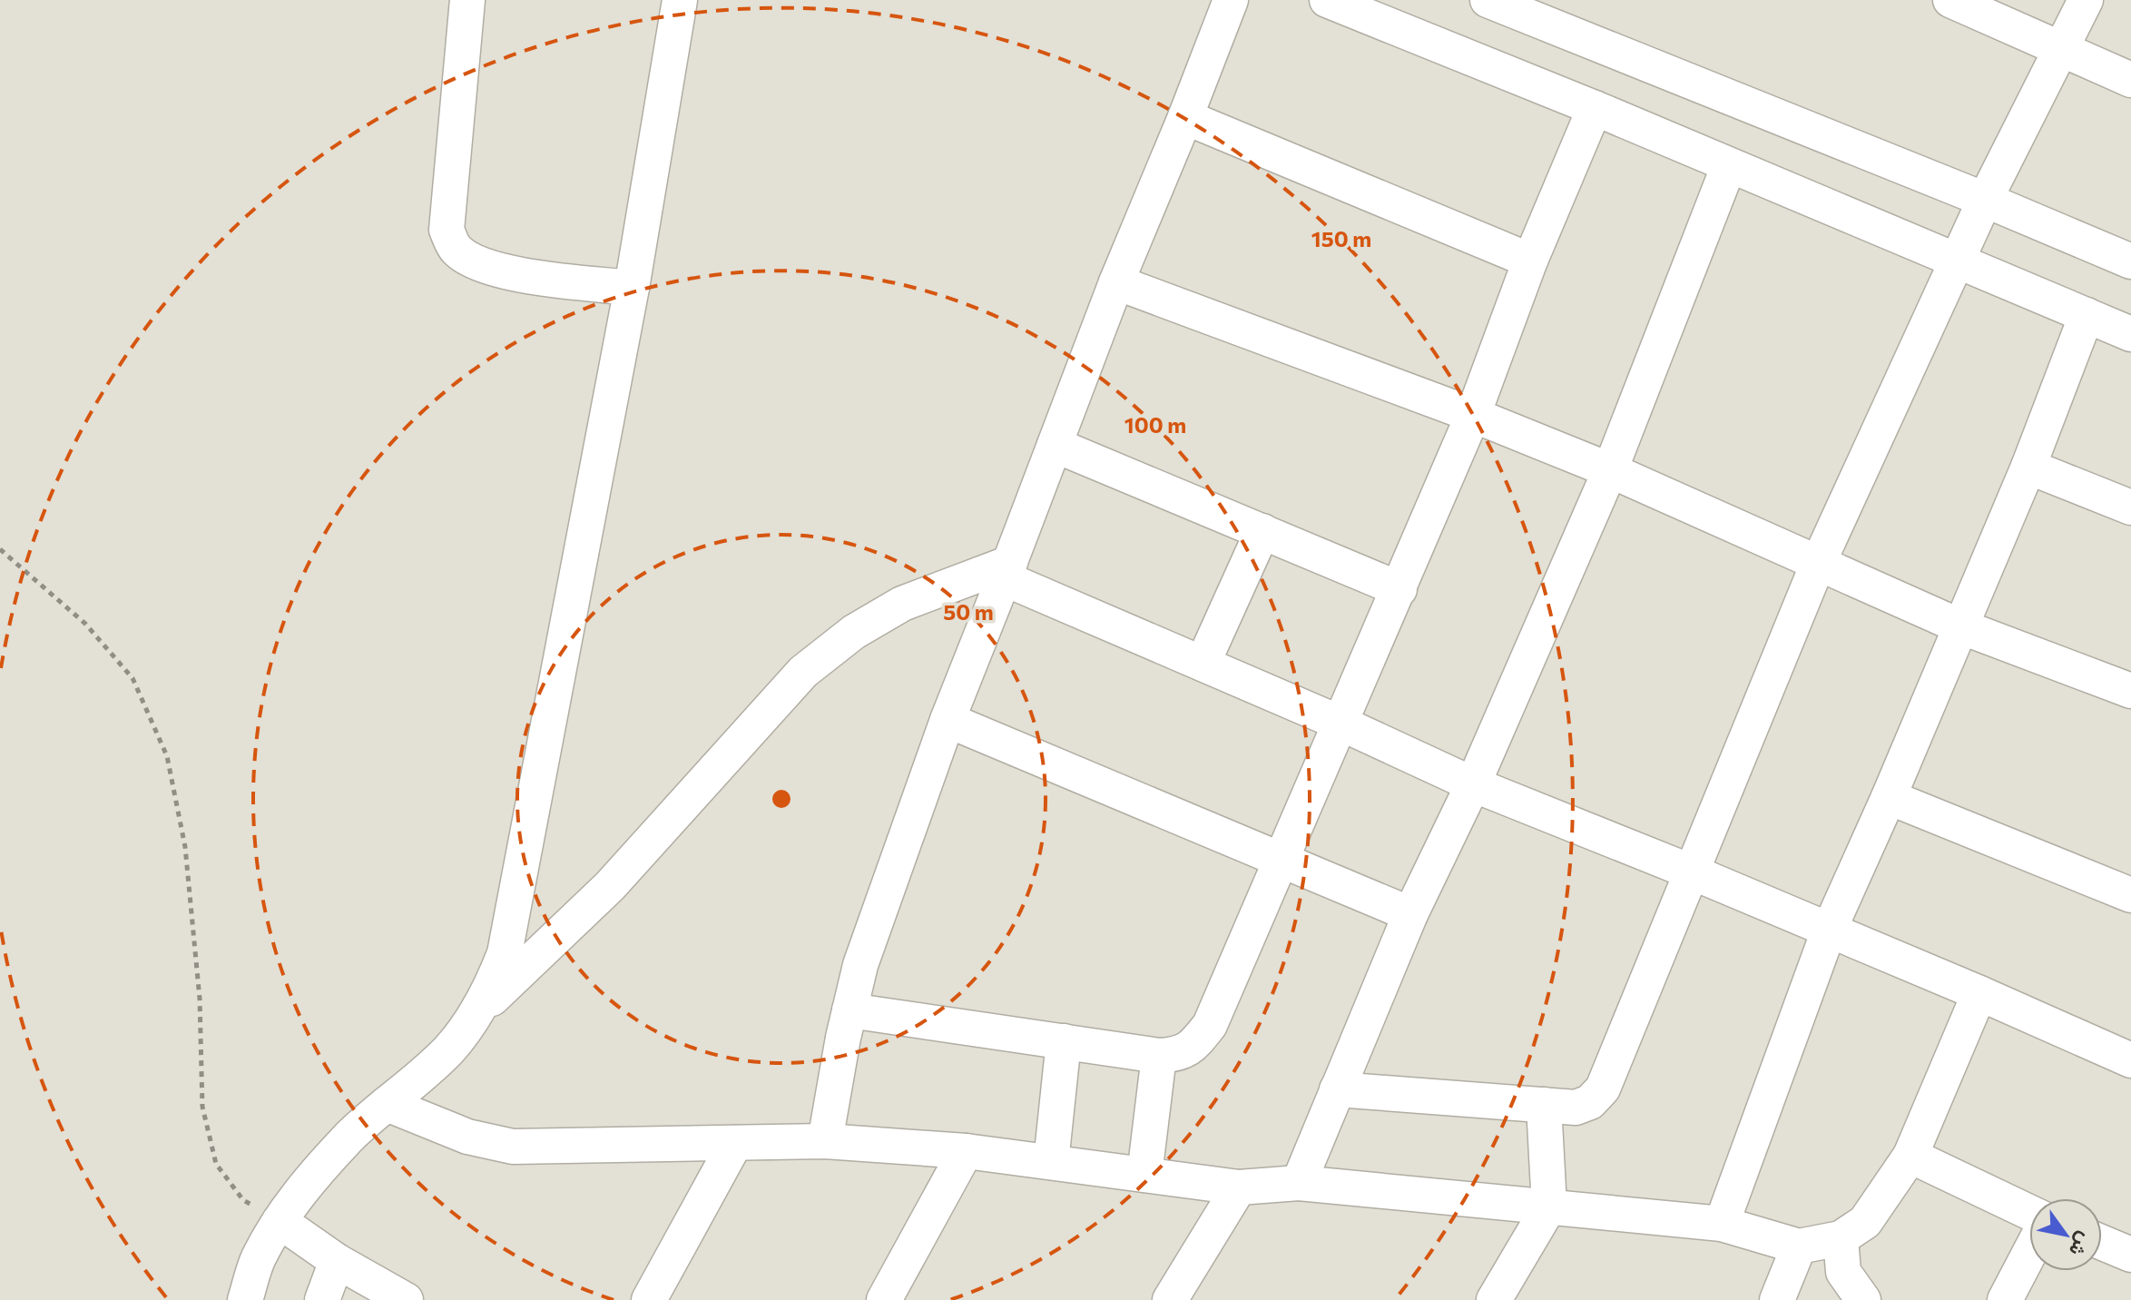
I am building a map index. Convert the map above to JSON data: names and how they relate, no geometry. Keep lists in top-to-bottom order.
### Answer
{
  "north": "bottom right",
  "rings": ["150 m", "100 m", "50 m"]
}
